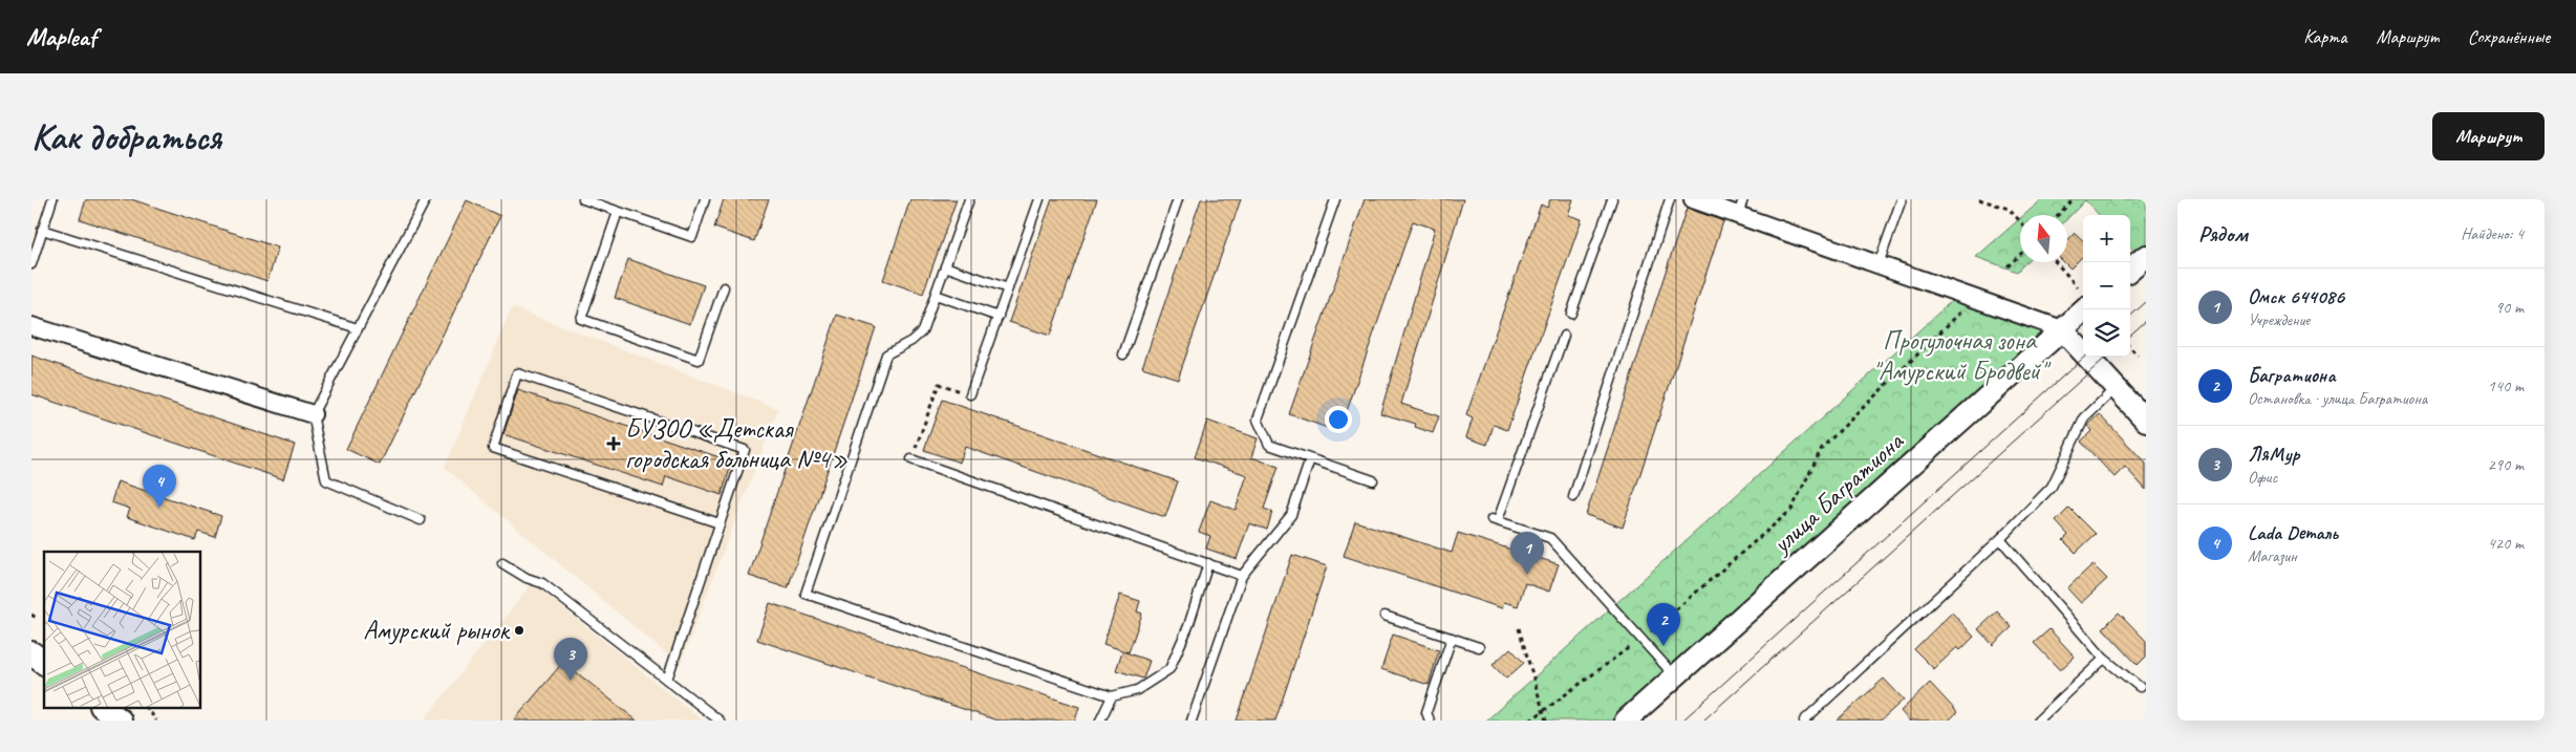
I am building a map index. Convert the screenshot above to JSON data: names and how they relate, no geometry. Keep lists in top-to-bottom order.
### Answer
{
  "streets": {
    "street": ["улица Багратиона"]
  },
  "parks": ["Прогулочная зона \"Амурский Бродвей\""],
  "places": {
    "health": ["БУЗОО «Детская городская больница №4»"],
    "other": ["Амурский рынок"]
  },
  "north": "top",
  "page": {
    "header": "Mapleaf",
    "nav": ["Карта", "Маршрут", "Сохранённые"],
    "buttons": "Маршрут",
    "title": "Как добраться",
    "heading": ["Рядом", "Найдено: 4"],
    "map_buttons": ["+", "−"],
    "list": [
      {
        "mark": "1",
        "name": "Омск 644086",
        "note": "Учреждение",
        "value": "90 m"
      },
      {
        "mark": "2",
        "name": "Багратиона",
        "note": "Остановка · улица Багратиона",
        "value": "140 m"
      },
      {
        "mark": "3",
        "name": "ЛяМур",
        "note": "Офис",
        "value": "290 m"
      },
      {
        "mark": "4",
        "name": "Lada Dеталь",
        "note": "Магазин",
        "value": "420 m"
      }
    ],
    "pins": [
      "4",
      "1",
      "2",
      "3"
    ]
  }
}
